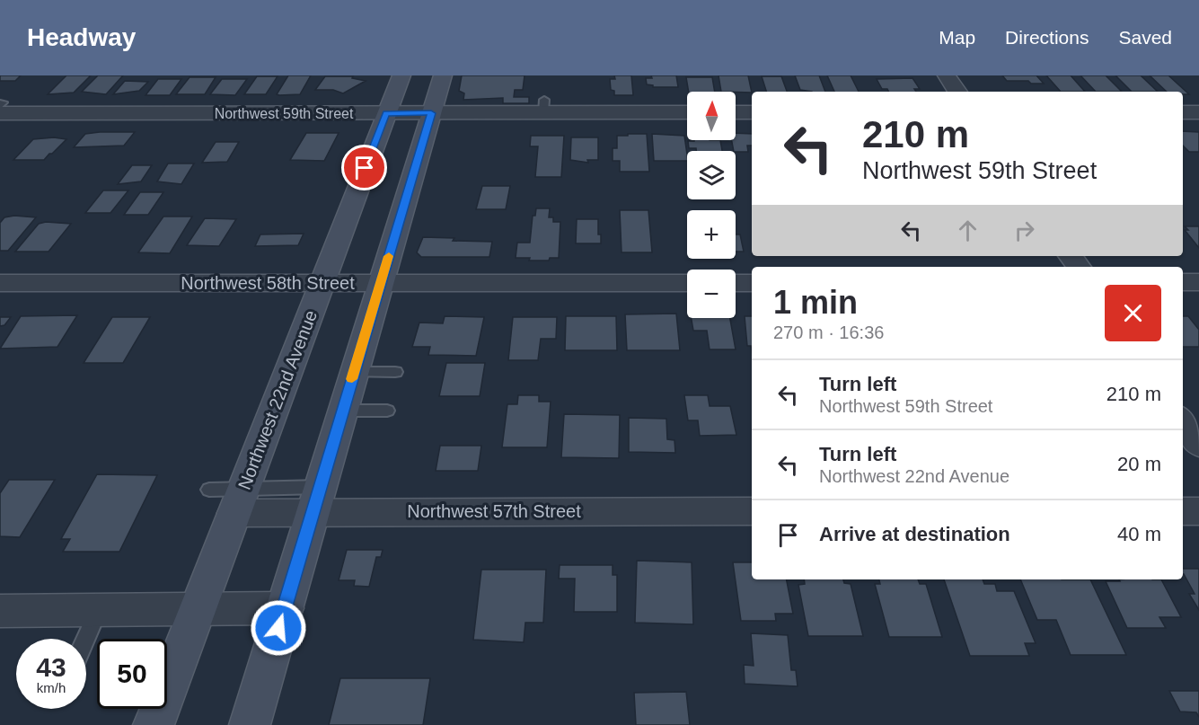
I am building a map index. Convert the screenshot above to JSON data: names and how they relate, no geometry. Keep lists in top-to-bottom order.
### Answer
{
  "streets": {
    "main road": ["Northwest 22nd Avenue"],
    "street": ["Northwest 59th Street", "Northwest 58th Street", "Northwest 57th Street"]
  },
  "crossings": [
    ["Northwest 59th Street", "Northwest 22nd Avenue"],
    ["Northwest 58th Street", "Northwest 22nd Avenue"],
    ["Northwest 22nd Avenue", "Northwest 57th Street"]
  ],
  "north": "top",
  "page": {
    "header": "Headway",
    "nav": ["Map", "Directions", "Saved"],
    "map_buttons": ["+", "−"],
    "turn": ["210 m", "Northwest 59th Street"],
    "heading": ["1 min", "270 m · 16:36"],
    "list": [
      {
        "name": "Turn left",
        "note": "Northwest 59th Street",
        "value": "210 m"
      },
      {
        "name": "Turn left",
        "note": "Northwest 22nd Avenue",
        "value": "20 m"
      },
      {
        "name": "Arrive at destination",
        "value": "40 m"
      }
    ],
    "speed": "43 km/h",
    "limit": "50"
  }
}
